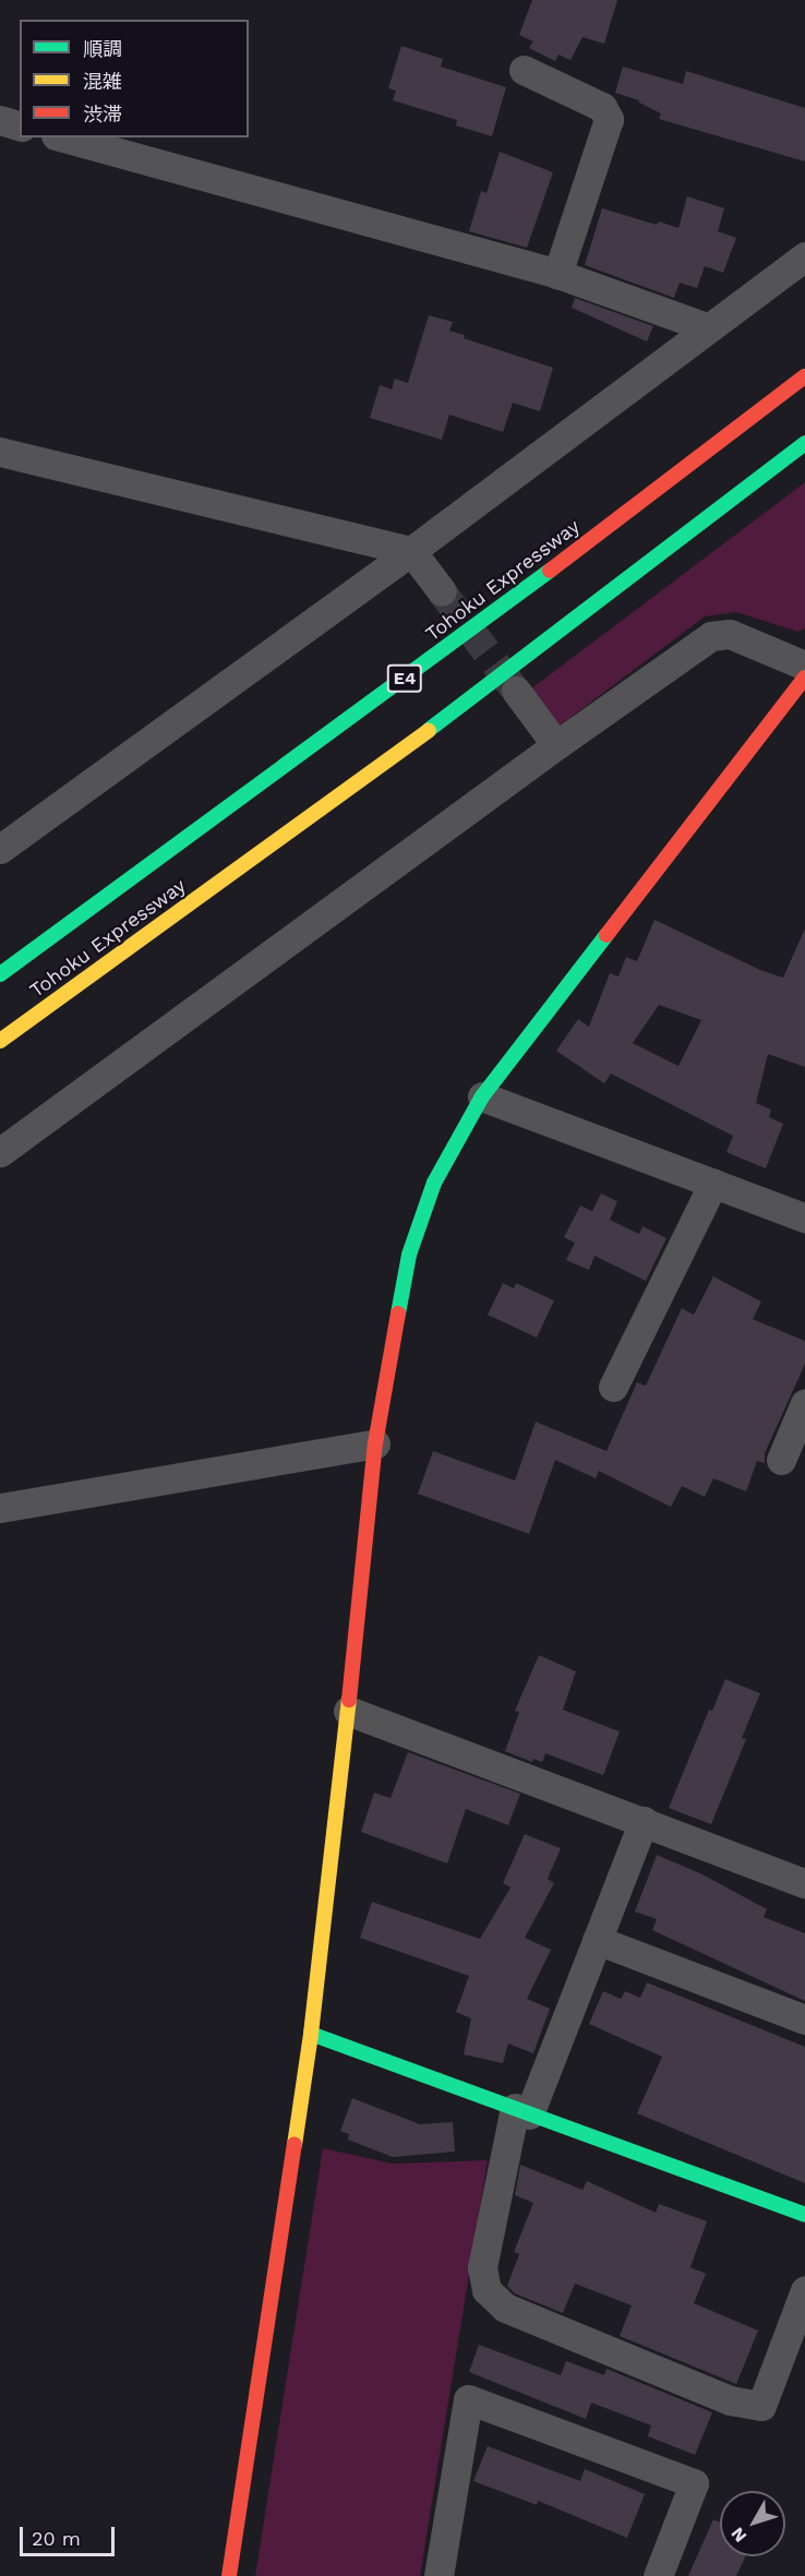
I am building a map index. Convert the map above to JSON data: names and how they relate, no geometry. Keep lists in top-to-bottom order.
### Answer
{
  "streets": {
    "main road": ["Tohoku Expressway", "E4"]
  },
  "legend": ["順調", "混雑", "渋滞"],
  "scale_bar": "20 m",
  "north": "bottom left"
}
